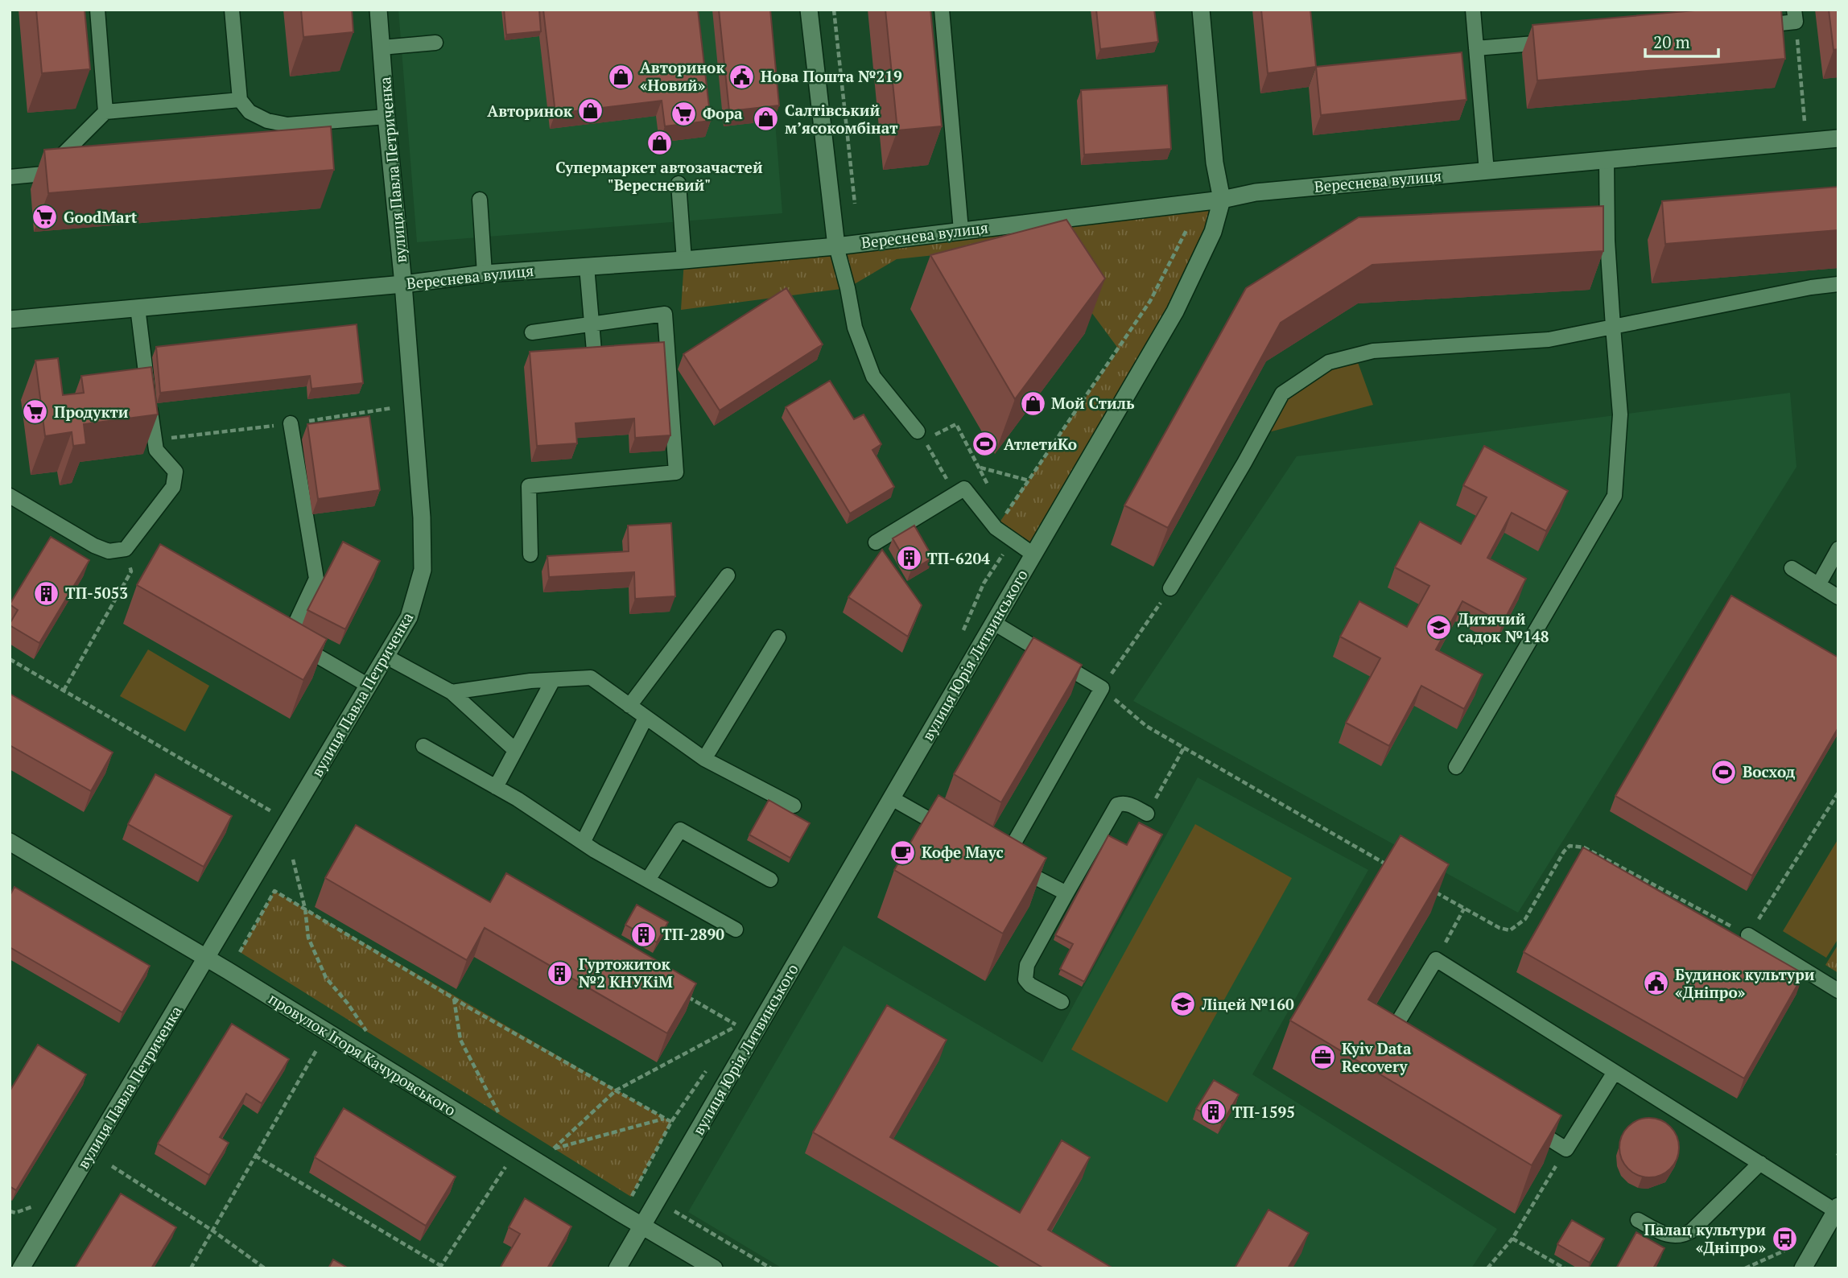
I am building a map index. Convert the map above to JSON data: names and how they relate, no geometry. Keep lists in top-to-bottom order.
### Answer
{
  "streets": {
    "street": [
      "вулиця Павла Петриченка",
      "Вереснева вулиця",
      "вулиця Юрія Литвинського",
      "провулок Ігоря Качуровського"
    ]
  },
  "crossings": [
    ["вулиця Павла Петриченка", "Вереснева вулиця"],
    ["вулиця Павла Петриченка", "провулок Ігоря Качуровського"],
    ["Вереснева вулиця", "вулиця Юрія Литвинського"],
    ["вулиця Юрія Литвинського", "провулок Ігоря Качуровського"]
  ],
  "places": {
    "shop": [
      "Авторинок «Новий»",
      "Авторинок",
      "Салтівський мʼясокомбінат",
      "Супермаркет автозачастей \"Вересневий\"",
      "Мой Стиль"
    ],
    "public building": ["Нова Пошта №219", "Будинок культури «Дніпро»"],
    "supermarket": ["Фора", "GoodMart", "Продукти"],
    "sports": ["АтлетиКо", "Восход"],
    "building": [
      "ТП-6204",
      "ТП-5053",
      "ТП-2890",
      "Гуртожиток №2 КНУКіМ",
      "ТП-1595"
    ],
    "school or university": ["Дитячий садок №148", "Ліцей №160"],
    "cafe": ["Кофе Маус"],
    "office": ["Kyiv Data Recovery"],
    "bus stop": ["Палац культури «Дніпро»"]
  },
  "scale_bar": "20 m"
}
